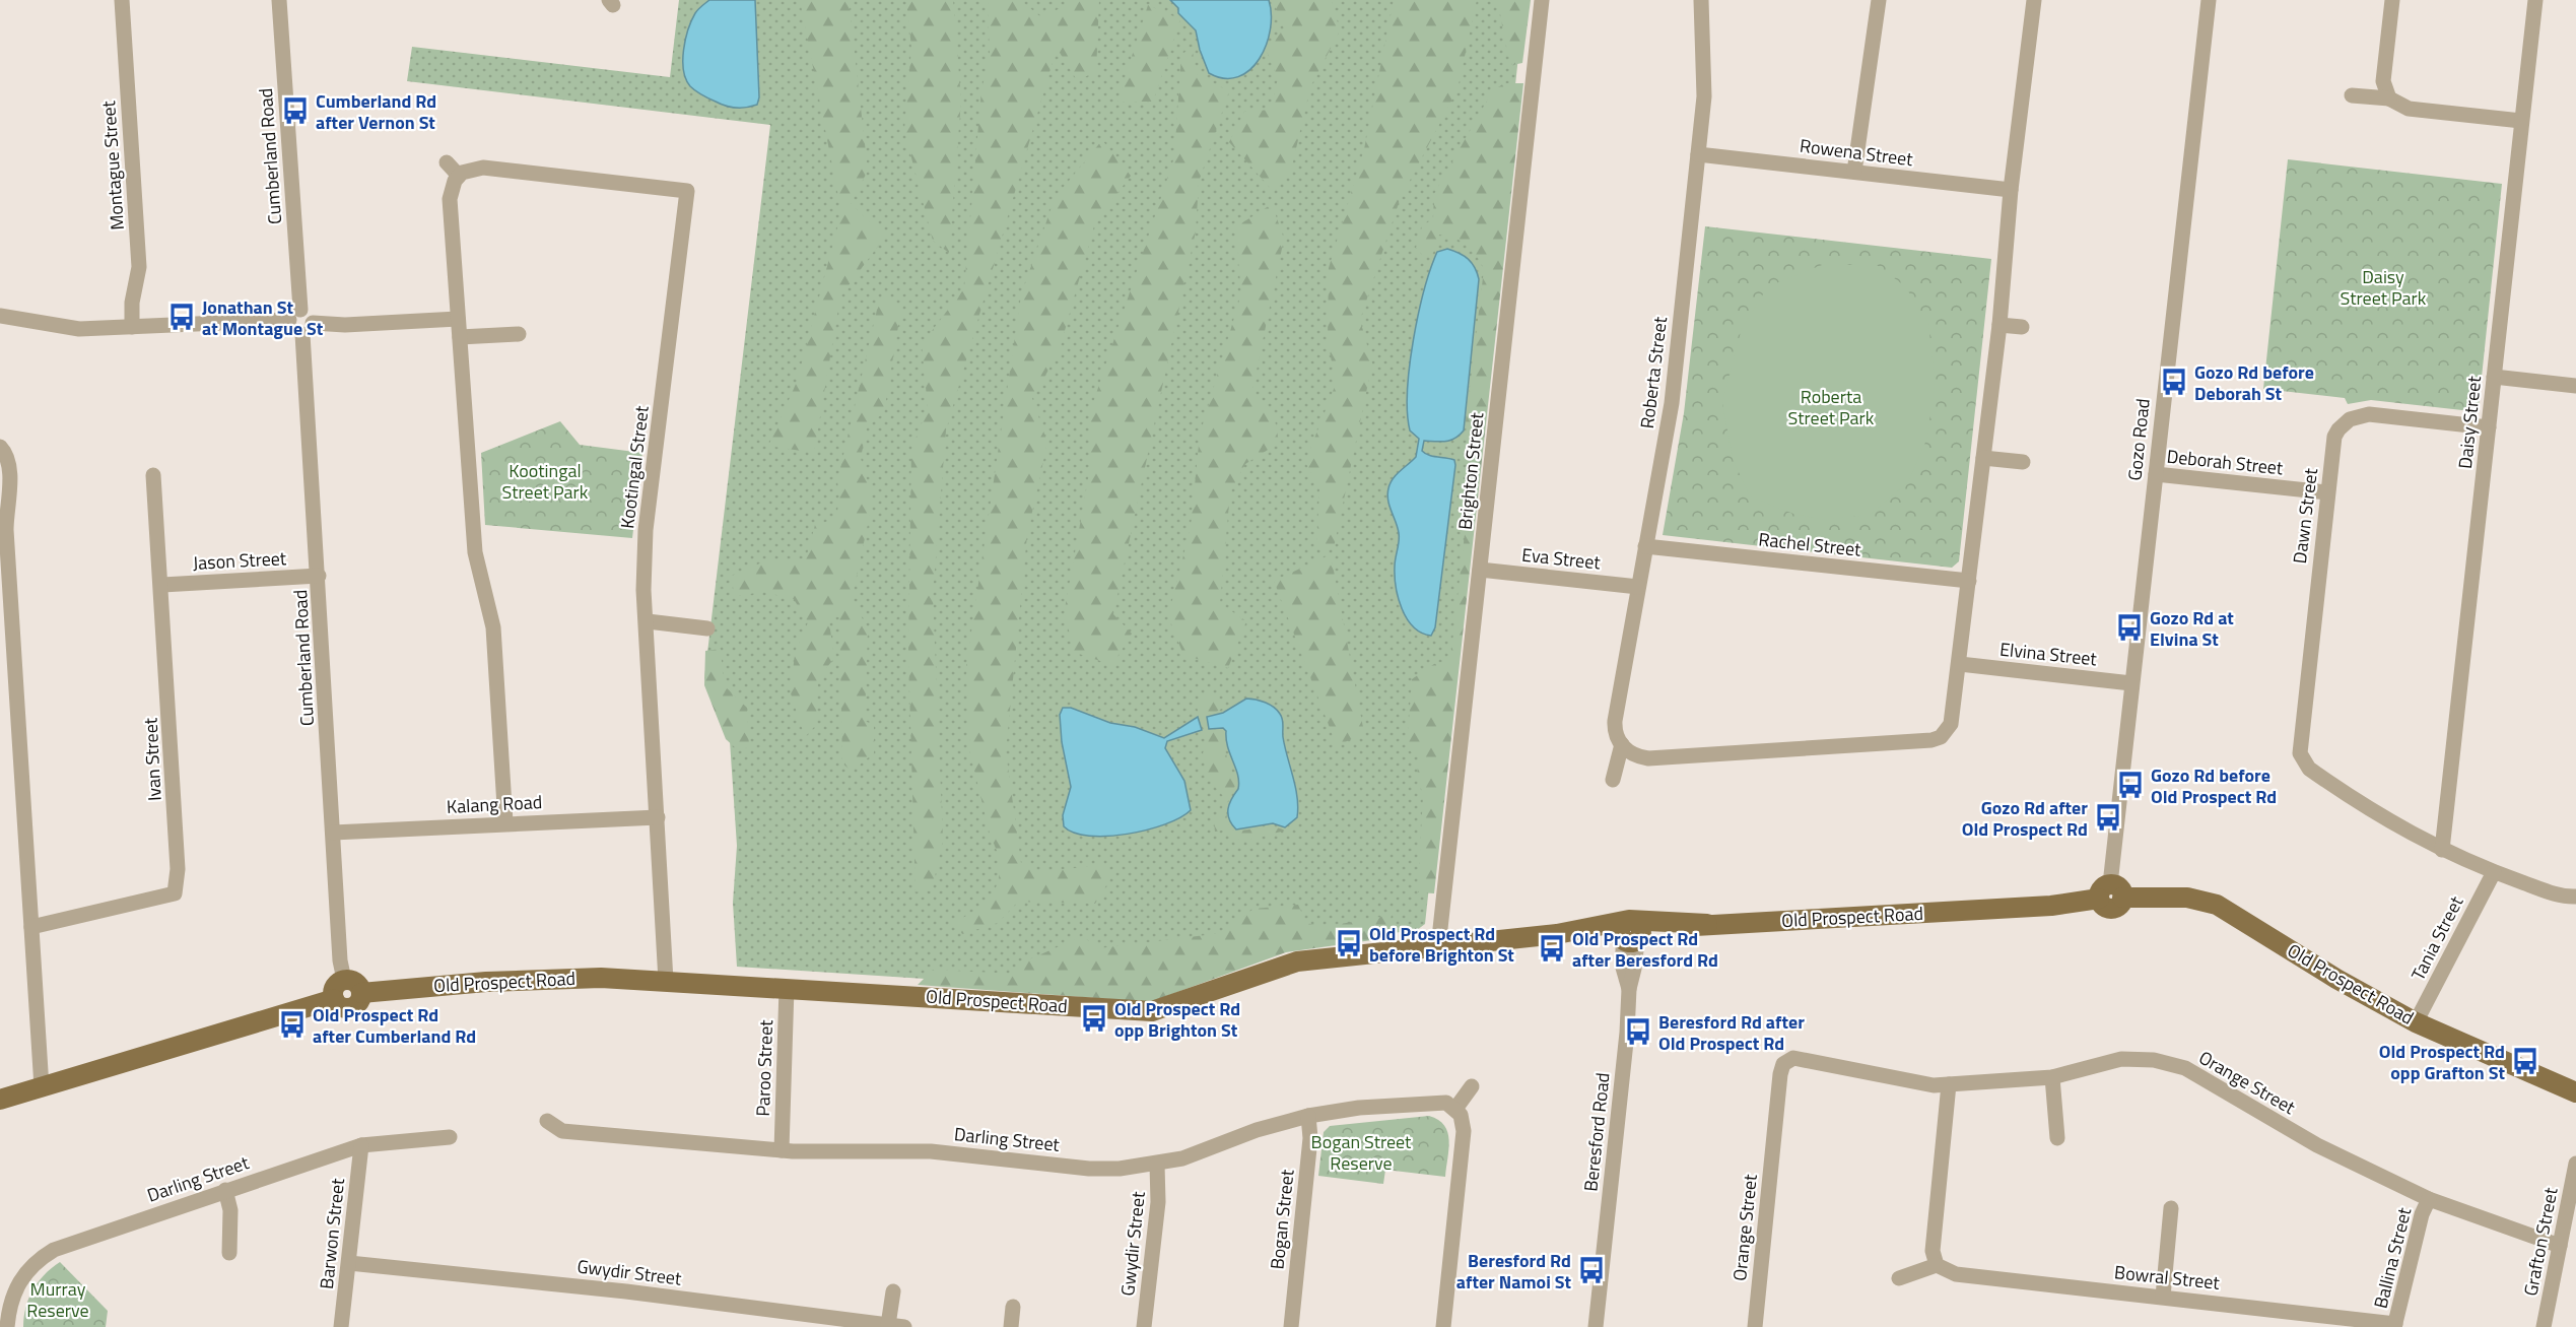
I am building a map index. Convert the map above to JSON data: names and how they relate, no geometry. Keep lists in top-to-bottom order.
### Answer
{
  "streets": {
    "main road": ["Old Prospect Road"],
    "street": [
      "Rowena Street",
      "Cumberland Road",
      "Montague Street",
      "Roberta Street",
      "Daisy Street",
      "Gozo Road",
      "Deborah Street",
      "Kootingal Street",
      "Brighton Street",
      "Dawn Street",
      "Rachel Street",
      "Eva Street",
      "Jason Street",
      "Elvina Street",
      "Ivan Street",
      "Kalang Road",
      "Tania Street",
      "Paroo Street",
      "Orange Street",
      "Beresford Road",
      "Darling Street",
      "Bogan Street",
      "Barwon Street",
      "Grafton Street",
      "Gwydir Street",
      "Ballina Street",
      "Bowral Street"
    ]
  },
  "crossings": [
    ["Rowena Street", "Roberta Street"],
    ["Cumberland Road", "Jason Street"],
    ["Cumberland Road", "Kalang Road"],
    ["Cumberland Road", "Old Prospect Road"],
    ["Roberta Street", "Rachel Street"],
    ["Roberta Street", "Eva Street"],
    ["Daisy Street", "Dawn Street"],
    ["Gozo Road", "Deborah Street"],
    ["Gozo Road", "Elvina Street"],
    ["Gozo Road", "Old Prospect Road"],
    ["Deborah Street", "Dawn Street"],
    ["Kootingal Street", "Kalang Road"],
    ["Kootingal Street", "Old Prospect Road"],
    ["Brighton Street", "Eva Street"],
    ["Brighton Street", "Old Prospect Road"],
    ["Dawn Street", "Tania Street"],
    ["Jason Street", "Ivan Street"],
    ["Old Prospect Road", "Tania Street"],
    ["Old Prospect Road", "Paroo Street"],
    ["Old Prospect Road", "Beresford Road"],
    ["Paroo Street", "Darling Street"],
    ["Orange Street", "Grafton Street"],
    ["Orange Street", "Ballina Street"],
    ["Darling Street", "Bogan Street"],
    ["Darling Street", "Barwon Street"],
    ["Darling Street", "Gwydir Street"],
    ["Barwon Street", "Gwydir Street"],
    ["Ballina Street", "Bowral Street"]
  ],
  "parks": [
    "Daisy Street Park",
    "Roberta Street Park",
    "Kootingal Street Park",
    "Bogan Street Reserve",
    "Murray Reserve"
  ],
  "places": {
    "bus stop": [
      "Cumberland Rd after Vernon St",
      "Jonathan St at Montague St",
      "Gozo Rd before Deborah St",
      "Gozo Rd at Elvina St",
      "Gozo Rd before Old Prospect Rd",
      "Gozo Rd after Old Prospect Rd",
      "Old Prospect Rd before Brighton St",
      "Old Prospect Rd after Beresford Rd",
      "Old Prospect Rd opp Brighton St",
      "Old Prospect Rd after Cumberland Rd",
      "Beresford Rd after Old Prospect Rd",
      "Old Prospect Rd opp Grafton St",
      "Beresford Rd after Namoi St"
    ]
  }
}
